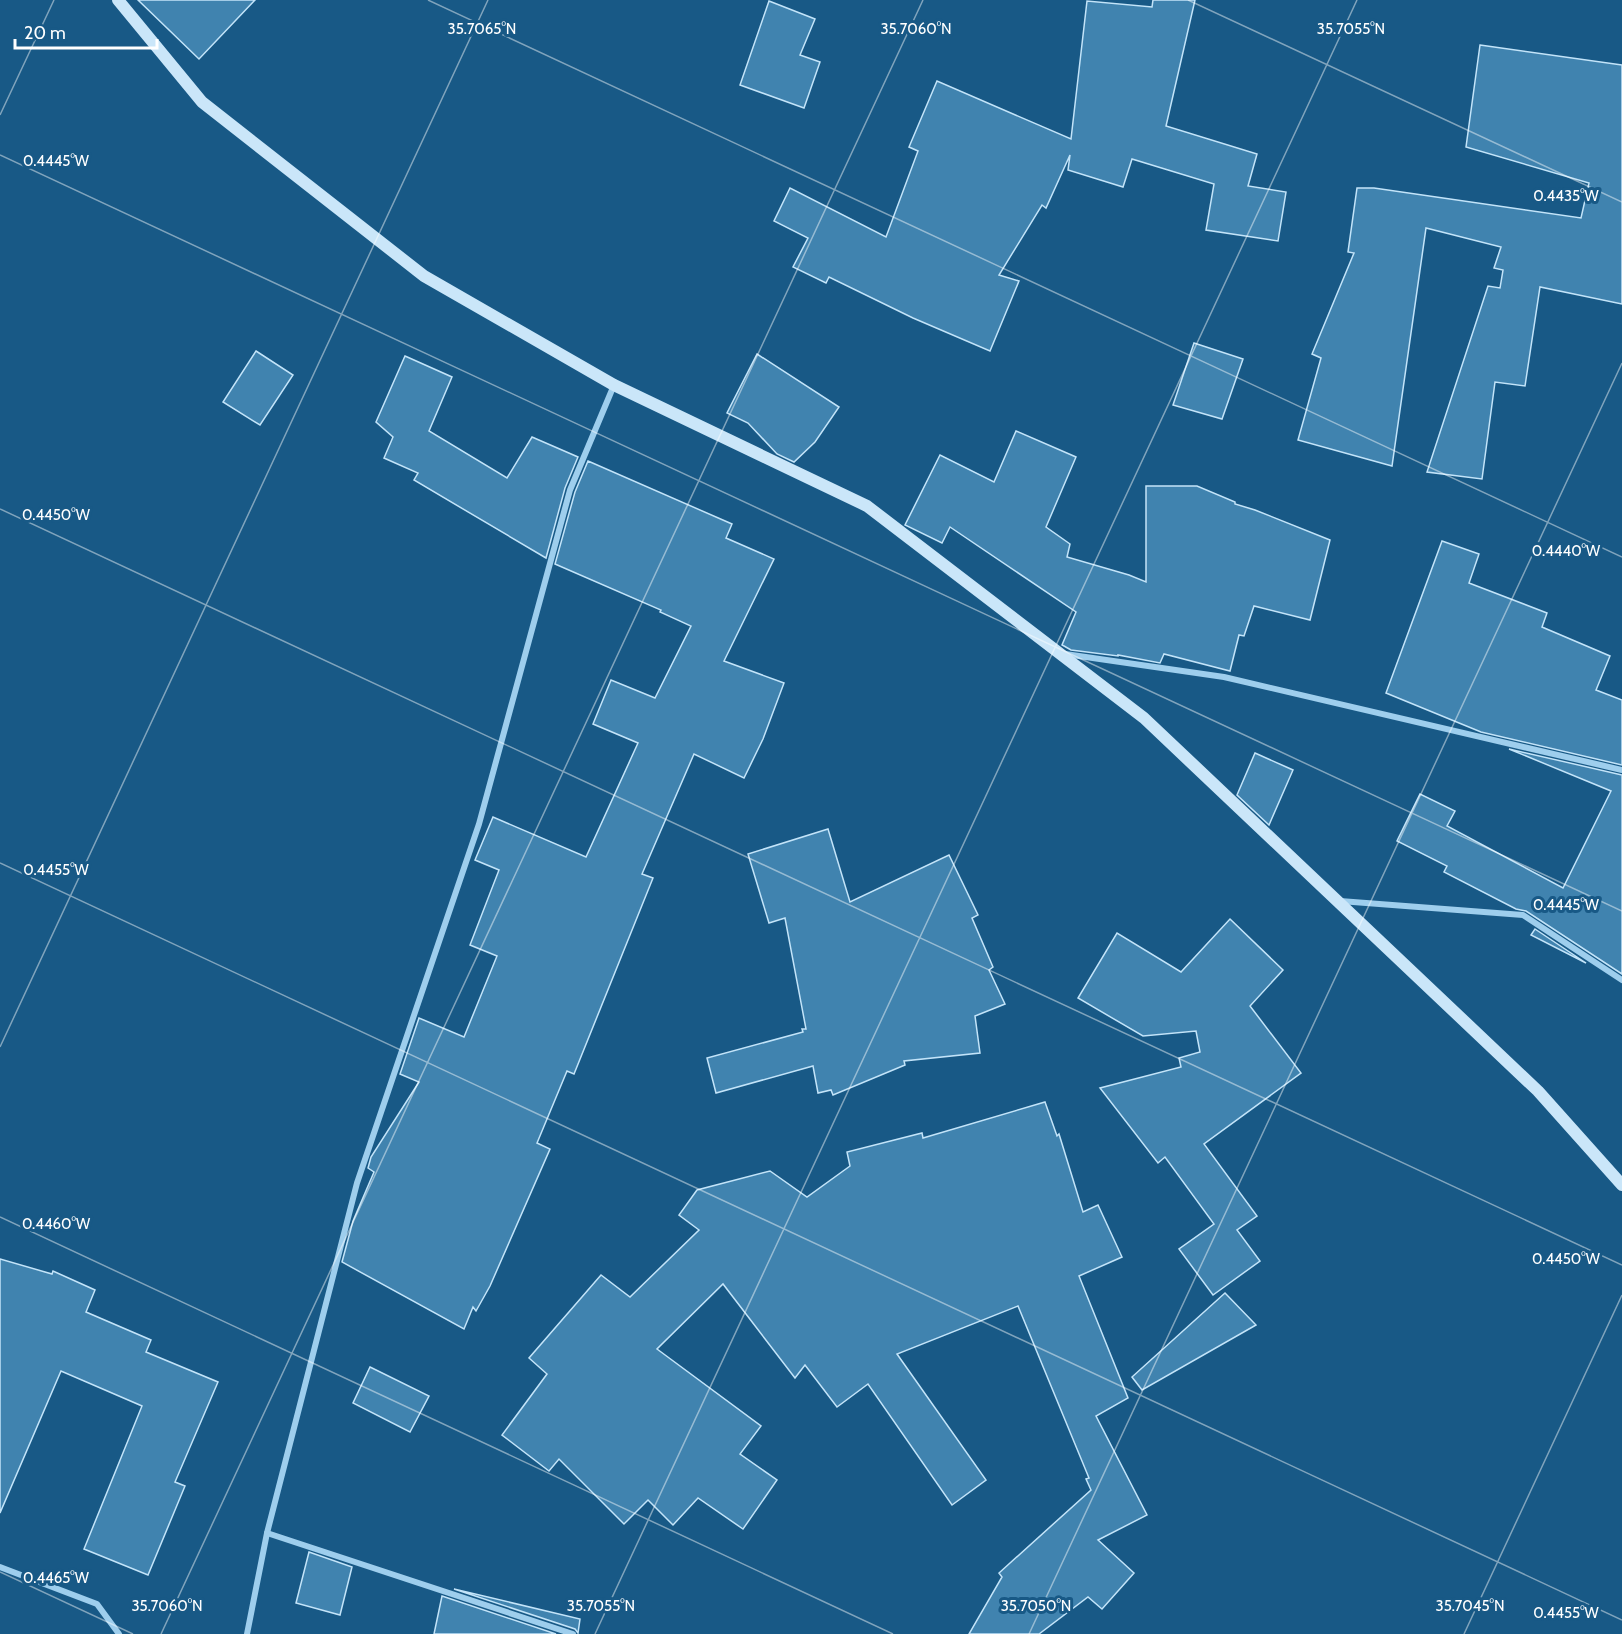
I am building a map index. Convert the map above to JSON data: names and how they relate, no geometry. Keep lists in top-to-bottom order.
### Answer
{
  "scale_bar": "20 m",
  "coordinates": [
    "35.7065°N",
    "35.7060°N",
    "35.7055°N",
    "0.4445°W",
    "0.4435°W",
    "0.4450°W",
    "0.4440°W",
    "0.4455°W",
    "0.4460°W",
    "0.4465°W",
    "35.7050°N",
    "35.7045°N"
  ]
}
